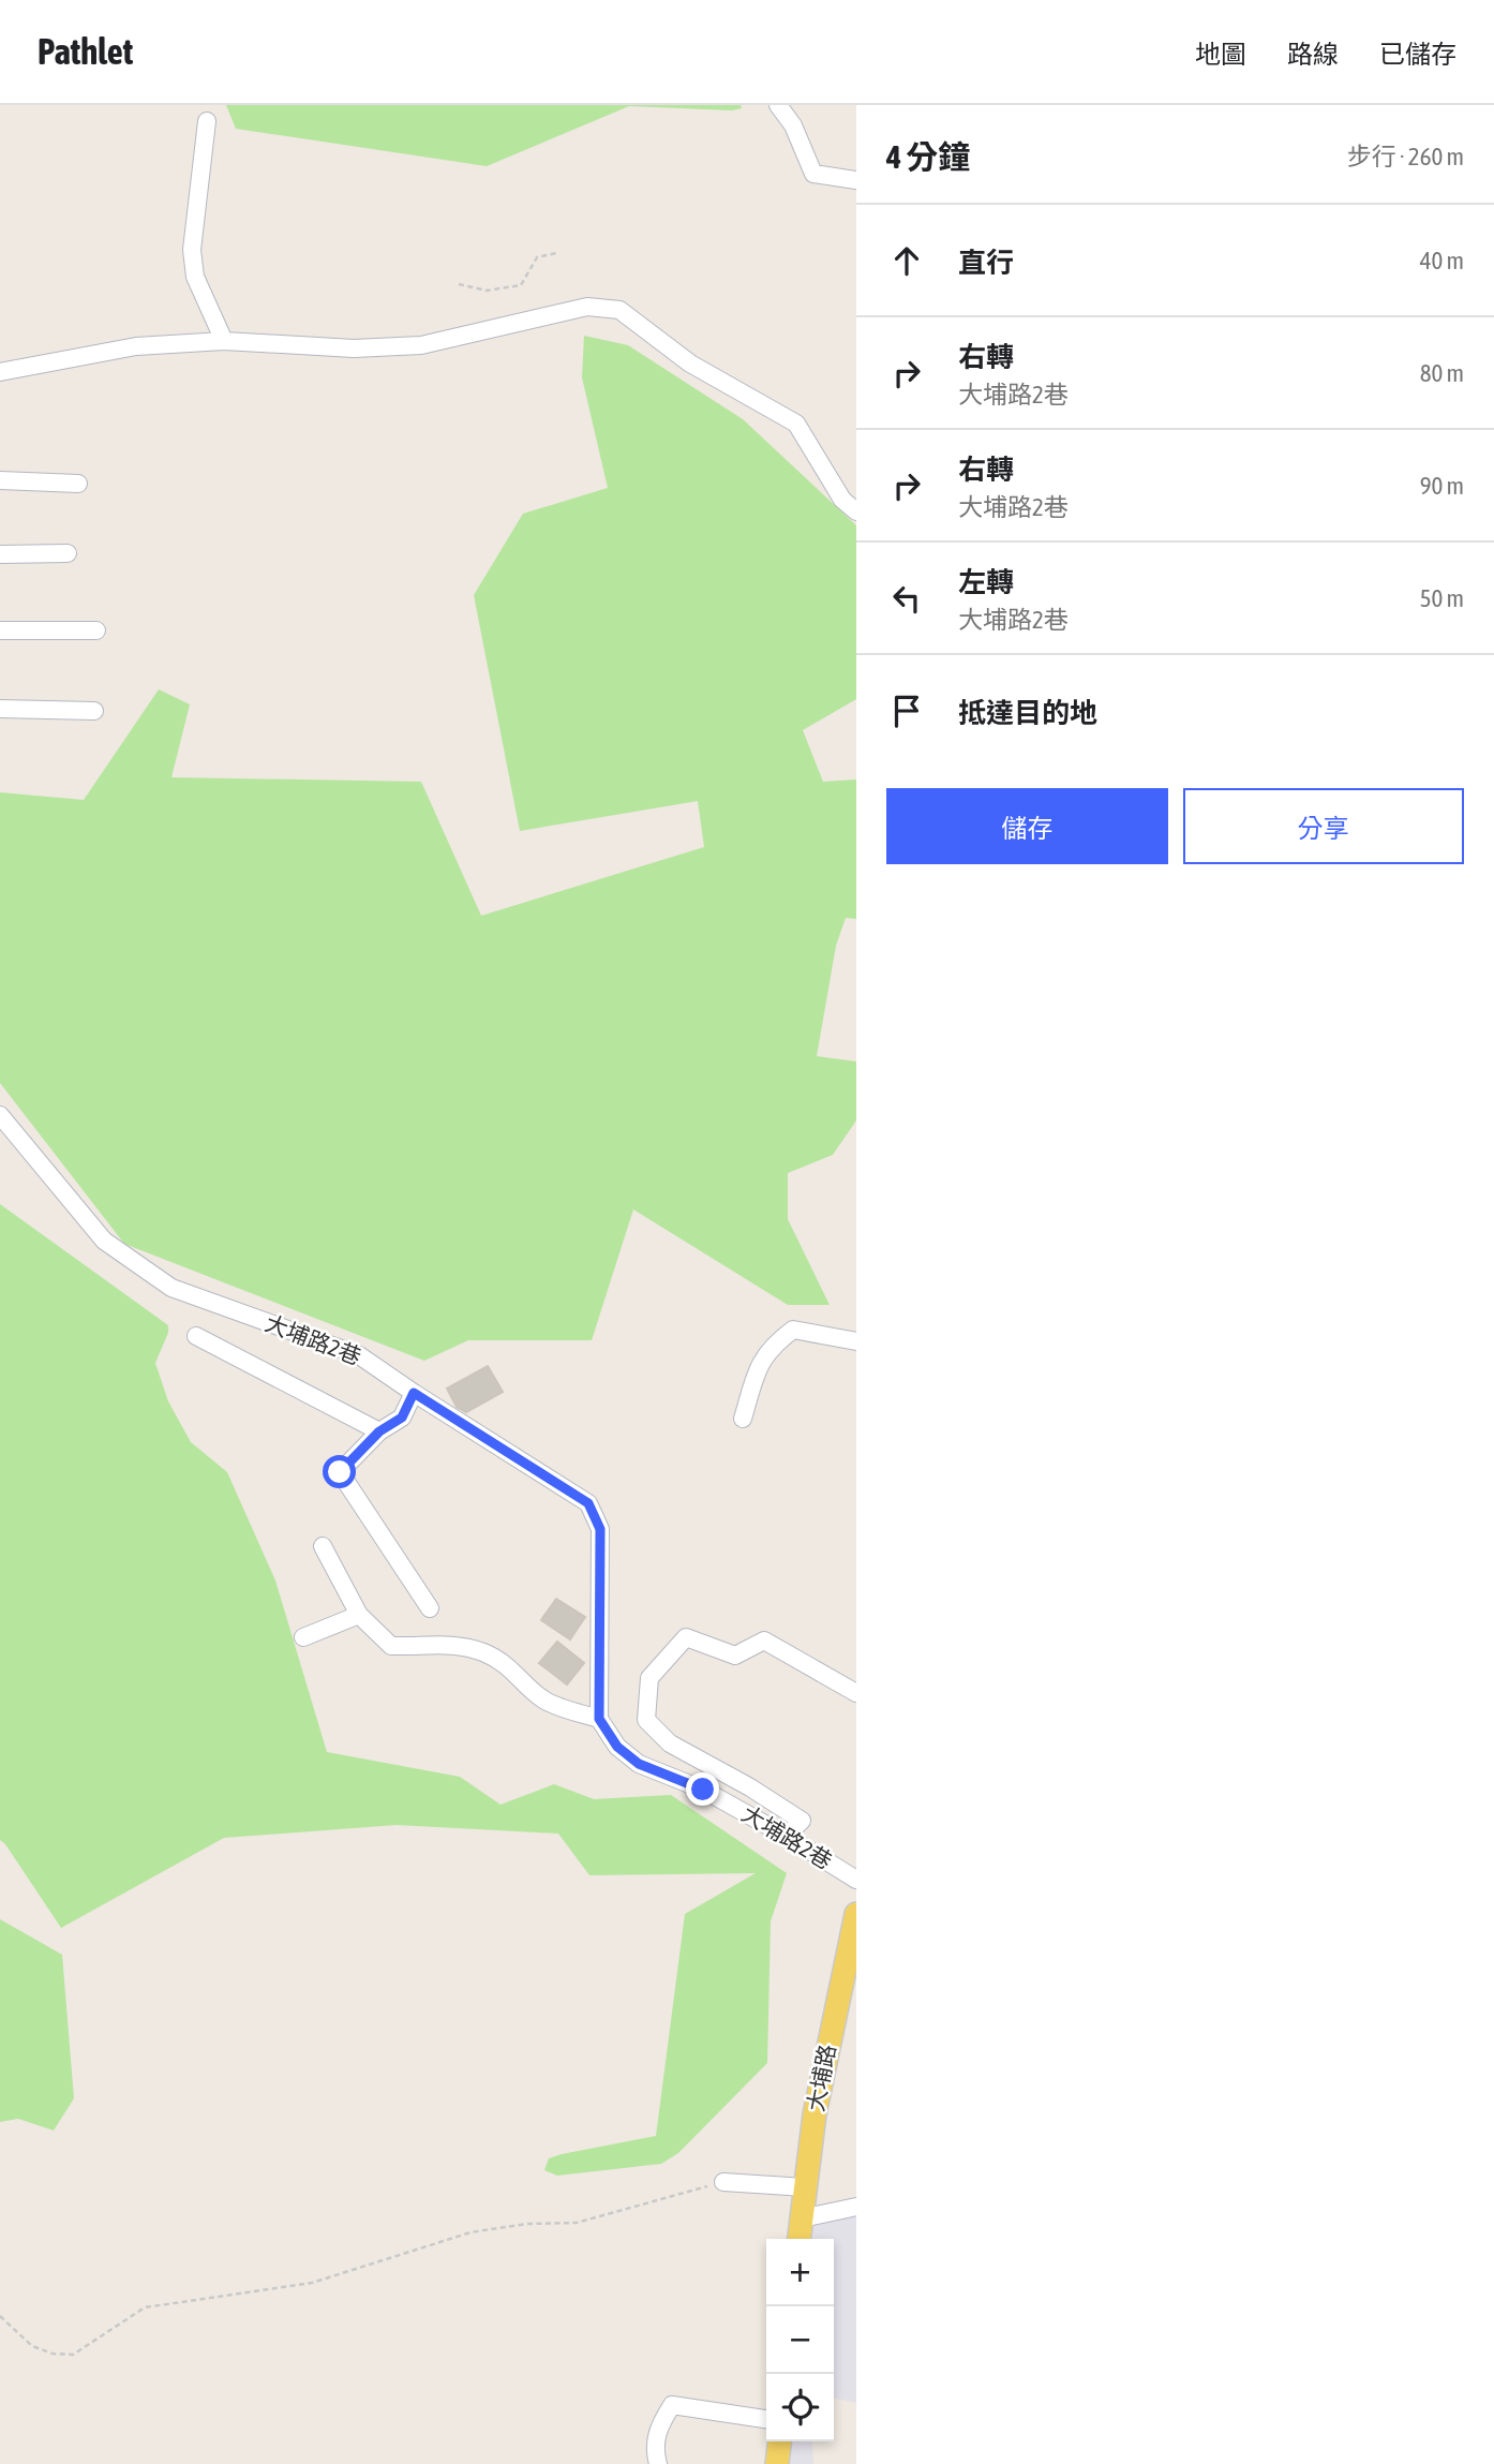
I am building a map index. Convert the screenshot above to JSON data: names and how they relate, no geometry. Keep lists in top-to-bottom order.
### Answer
{
  "streets": {
    "main road": ["大埔路"],
    "street": ["大埔路2巷"]
  },
  "page": {
    "header": "Pathlet",
    "nav": ["地圖", "路線", "已儲存"],
    "heading": ["4 分鐘", "步行 · 260 m"],
    "list": [
      ["直行", "40 m"],
      ["右轉", "大埔路2巷", "80 m"],
      ["右轉", "大埔路2巷", "90 m"],
      ["左轉", "大埔路2巷", "50 m"],
      "抵達目的地"
    ],
    "buttons": ["儲存", "分享"],
    "map_buttons": ["+", "−"]
  }
}
